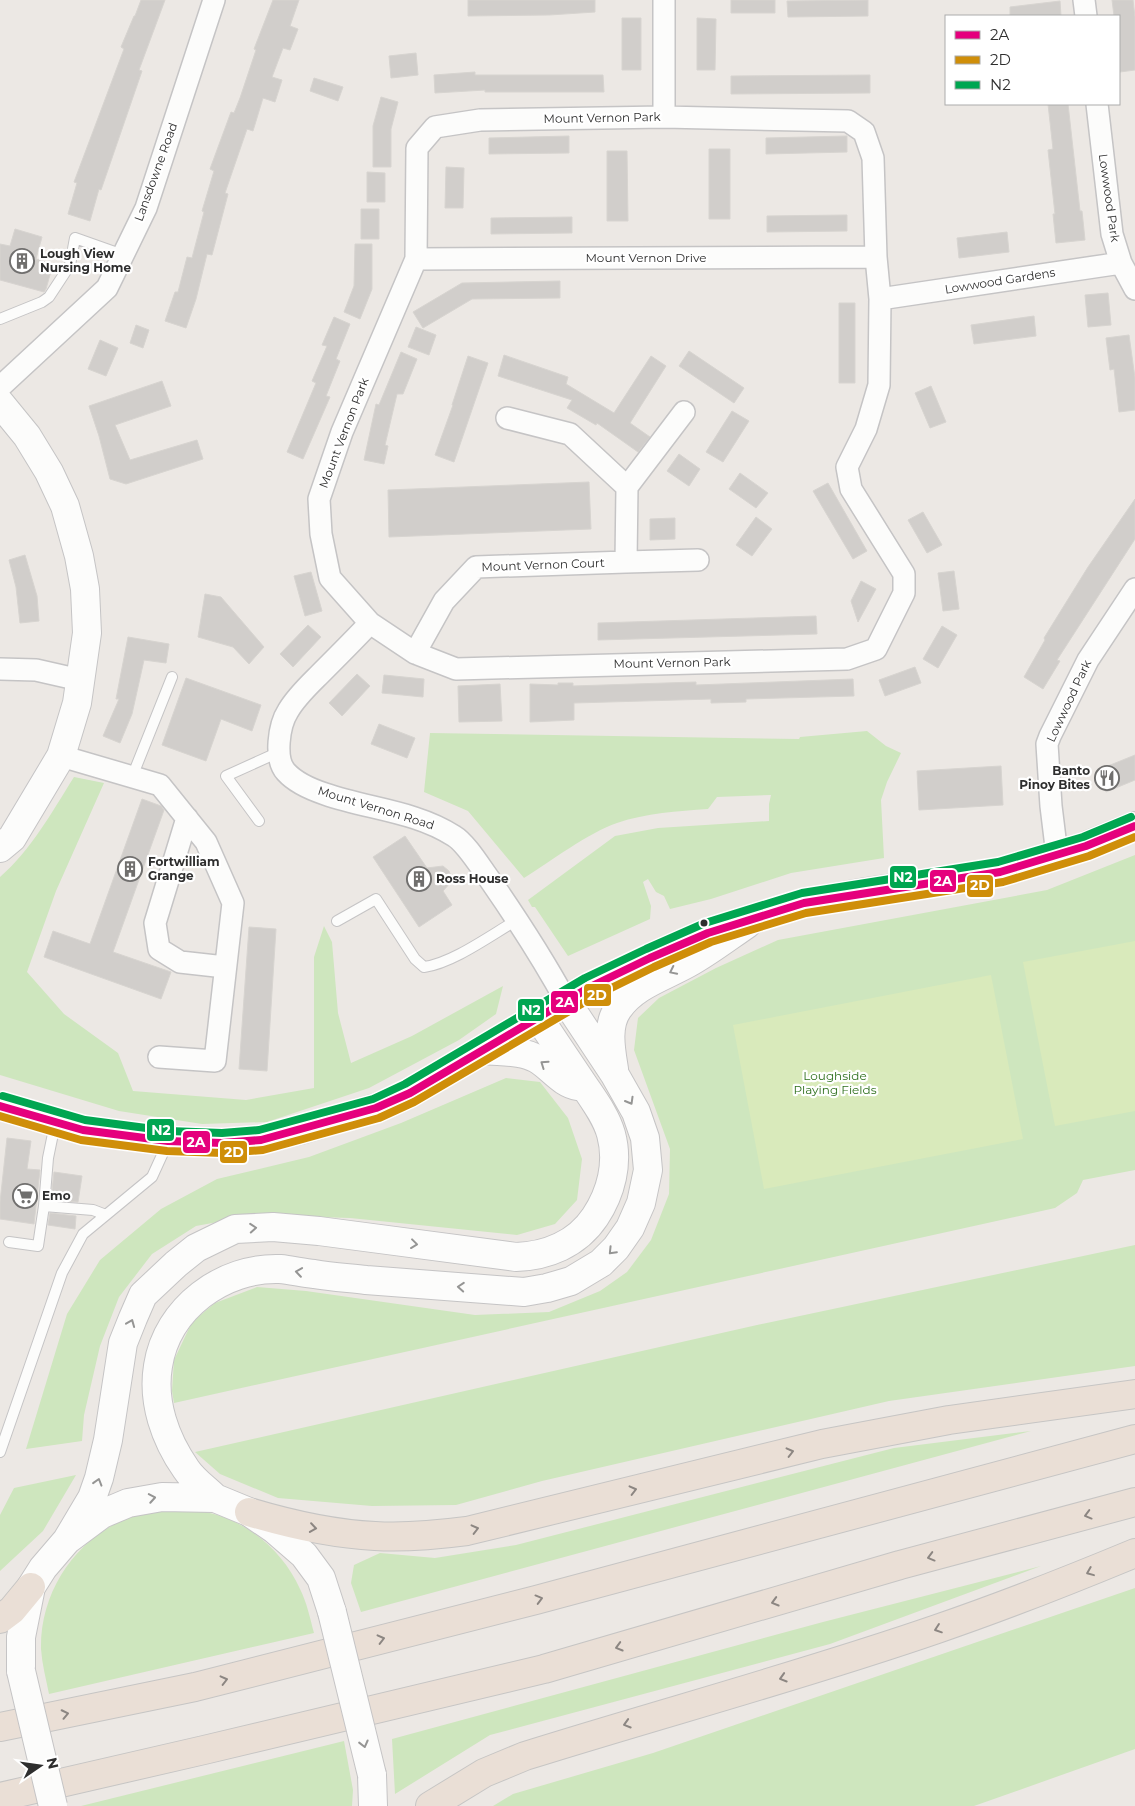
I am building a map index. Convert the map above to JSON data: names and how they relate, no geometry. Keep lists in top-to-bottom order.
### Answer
{
  "streets": {
    "street": [
      "Mount Vernon Park",
      "Lansdowne Road",
      "Lowwood Park",
      "Mount Vernon Drive",
      "Lowwood Gardens",
      "Mount Vernon Court",
      "Mount Vernon Road"
    ]
  },
  "crossings": [
    ["Mount Vernon Park", "Mount Vernon Drive"],
    ["Mount Vernon Park", "Lowwood Gardens"],
    ["Mount Vernon Park", "Mount Vernon Court"],
    ["Mount Vernon Park", "Mount Vernon Road"],
    ["Lowwood Park", "Lowwood Gardens"]
  ],
  "parks": ["Loughside Playing Fields"],
  "places": {
    "building": ["Lough View Nursing Home", "Fortwilliam Grange", "Ross House"],
    "restaurant": ["Banto Pinoy Bites"],
    "supermarket": ["Emo"]
  },
  "lines": ["transit line N2", "transit line 2A", "transit line 2D"],
  "legend": ["2A", "2D", "N2"],
  "north": "right"
}
